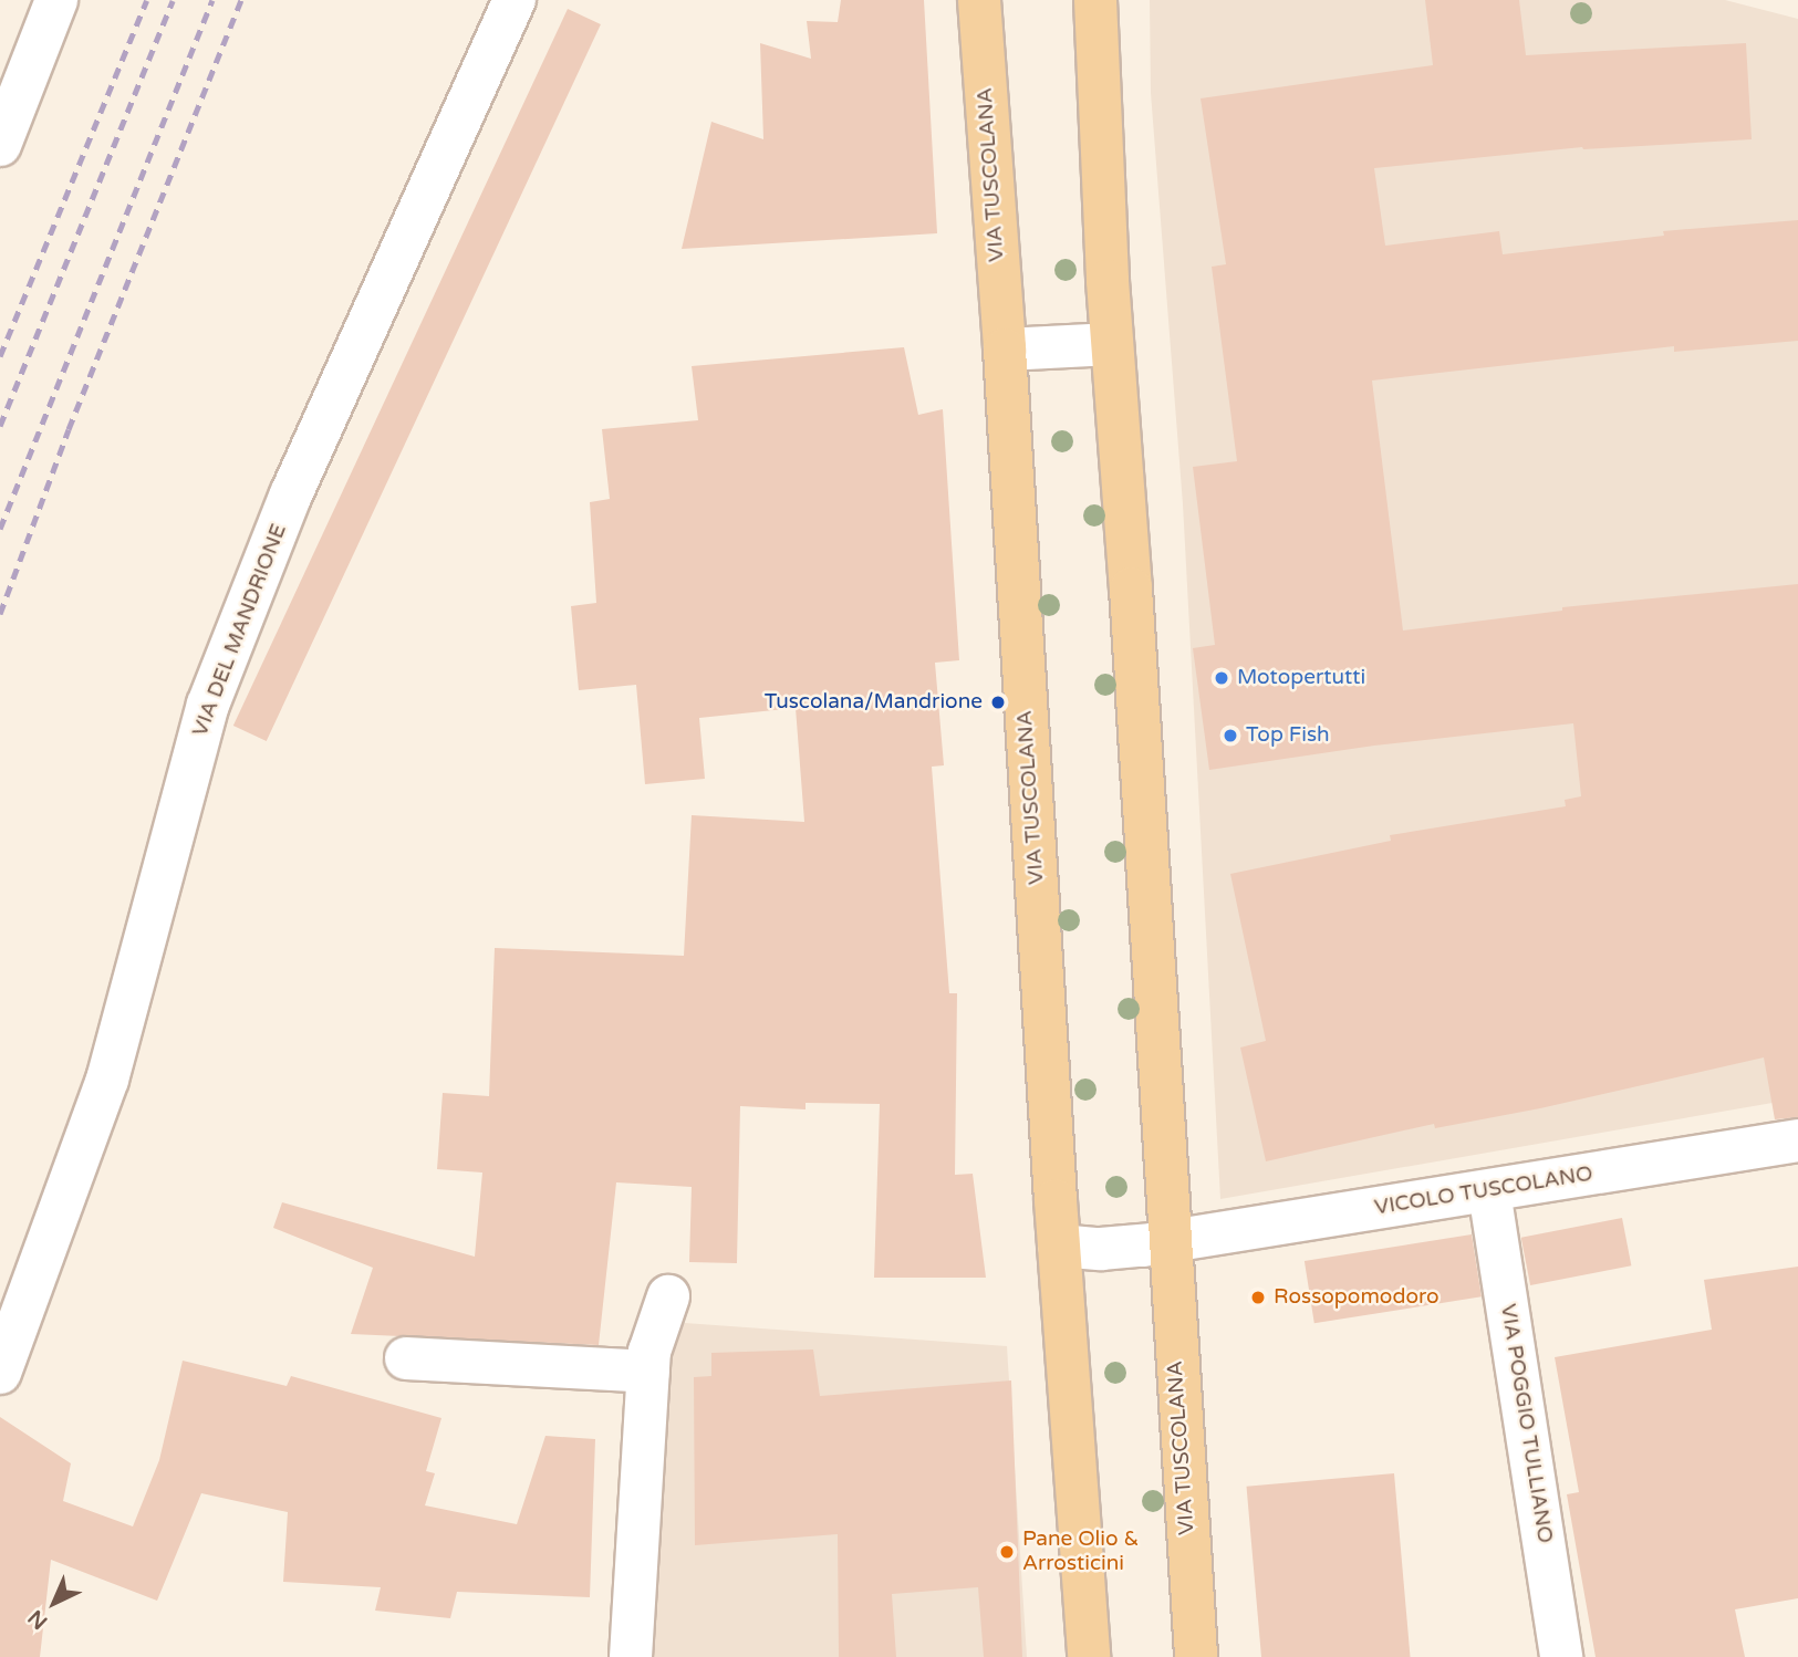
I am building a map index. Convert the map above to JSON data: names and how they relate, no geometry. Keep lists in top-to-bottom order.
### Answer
{
  "streets": {
    "main road": ["VIA TUSCOLANA"],
    "street": ["VIA DEL MANDRIONE", "VICOLO TUSCOLANO", "VIA POGGIO TULLIANO"]
  },
  "crossings": [
    ["VIA TUSCOLANA", "VICOLO TUSCOLANO"],
    ["VICOLO TUSCOLANO", "VIA POGGIO TULLIANO"]
  ],
  "places": [
    "Motopertutti",
    "Tuscolana/Mandrione",
    "Top Fish",
    "Rossopomodoro",
    "Pane Olio & Arrosticini"
  ],
  "north": "bottom left"
}
